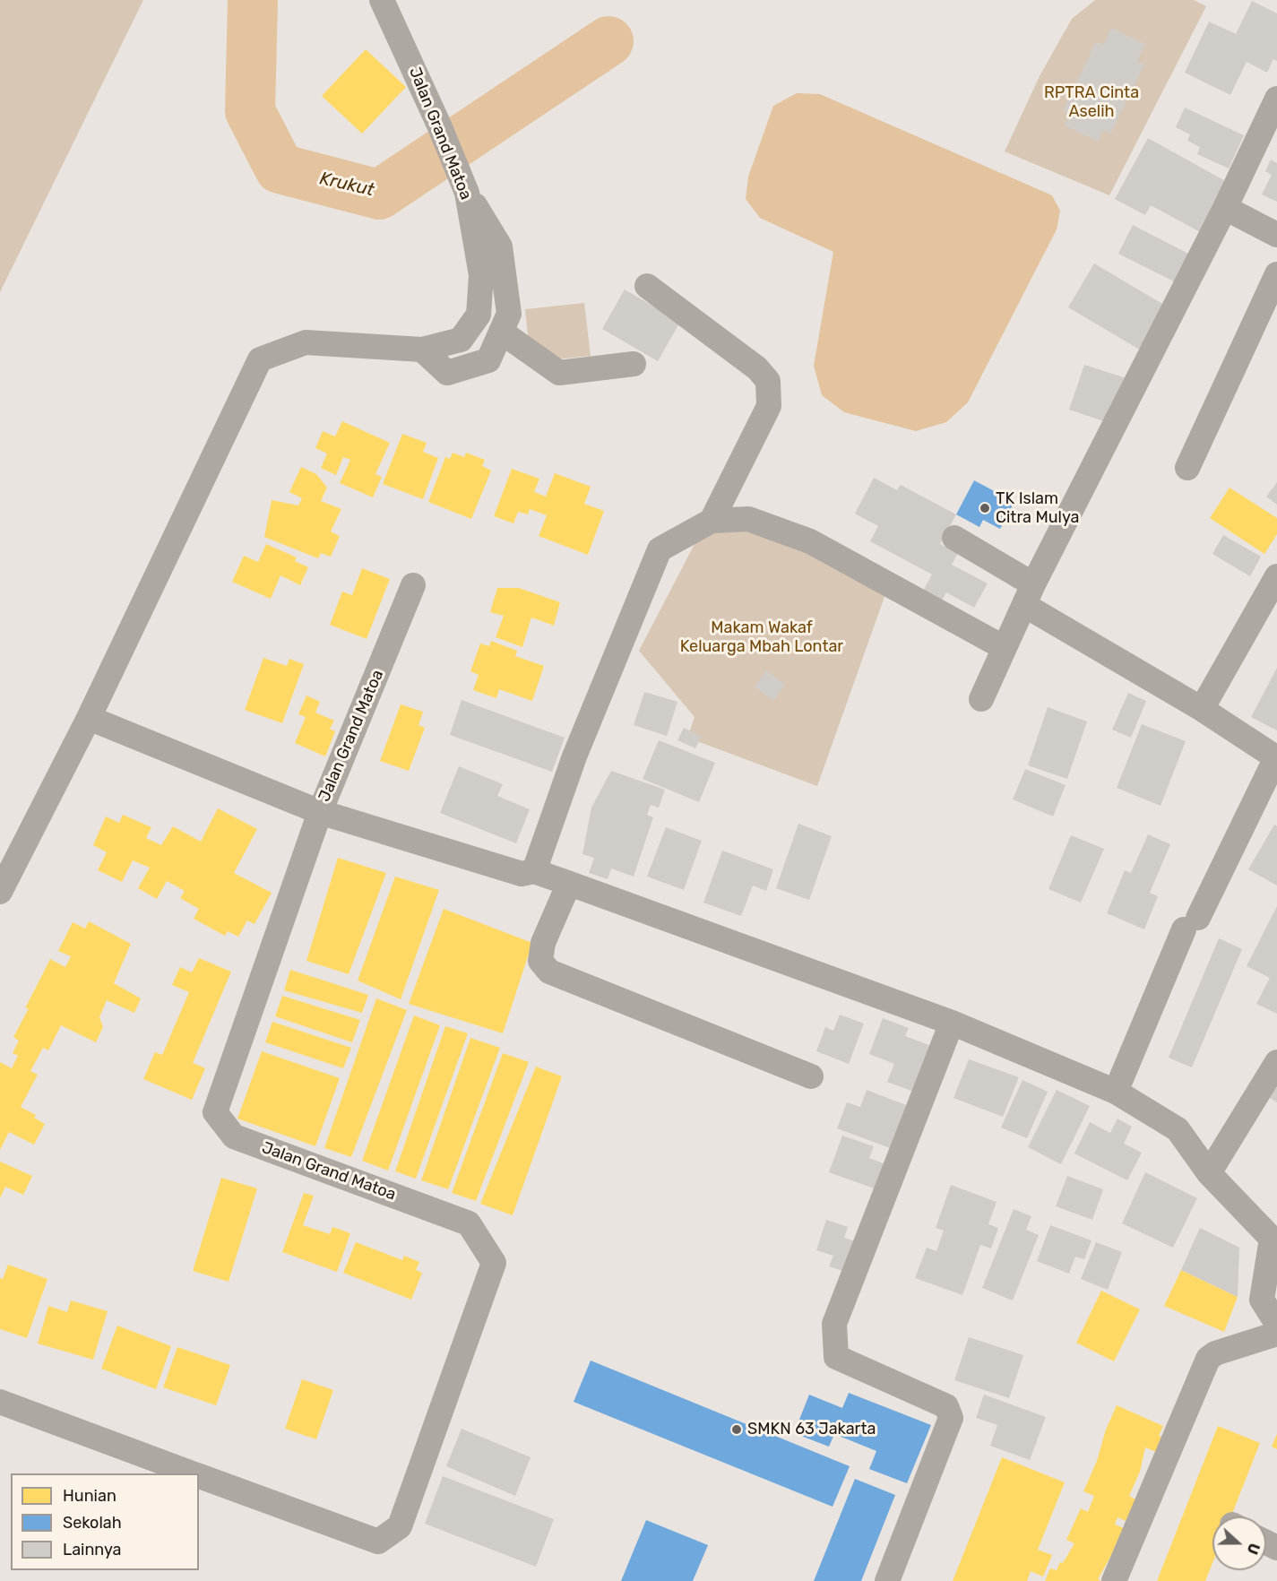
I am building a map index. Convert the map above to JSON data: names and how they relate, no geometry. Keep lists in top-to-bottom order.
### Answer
{
  "streets": {
    "street": ["Jalan Grand Matoa"]
  },
  "water": ["Krukut"],
  "parks": ["RPTRA Cinta Aselih", "Makam Wakaf Keluarga Mbah Lontar"],
  "places": ["TK Islam Citra Mulya", "SMKN 63 Jakarta"],
  "legend": ["Hunian", "Sekolah", "Lainnya"],
  "north": "right"
}
